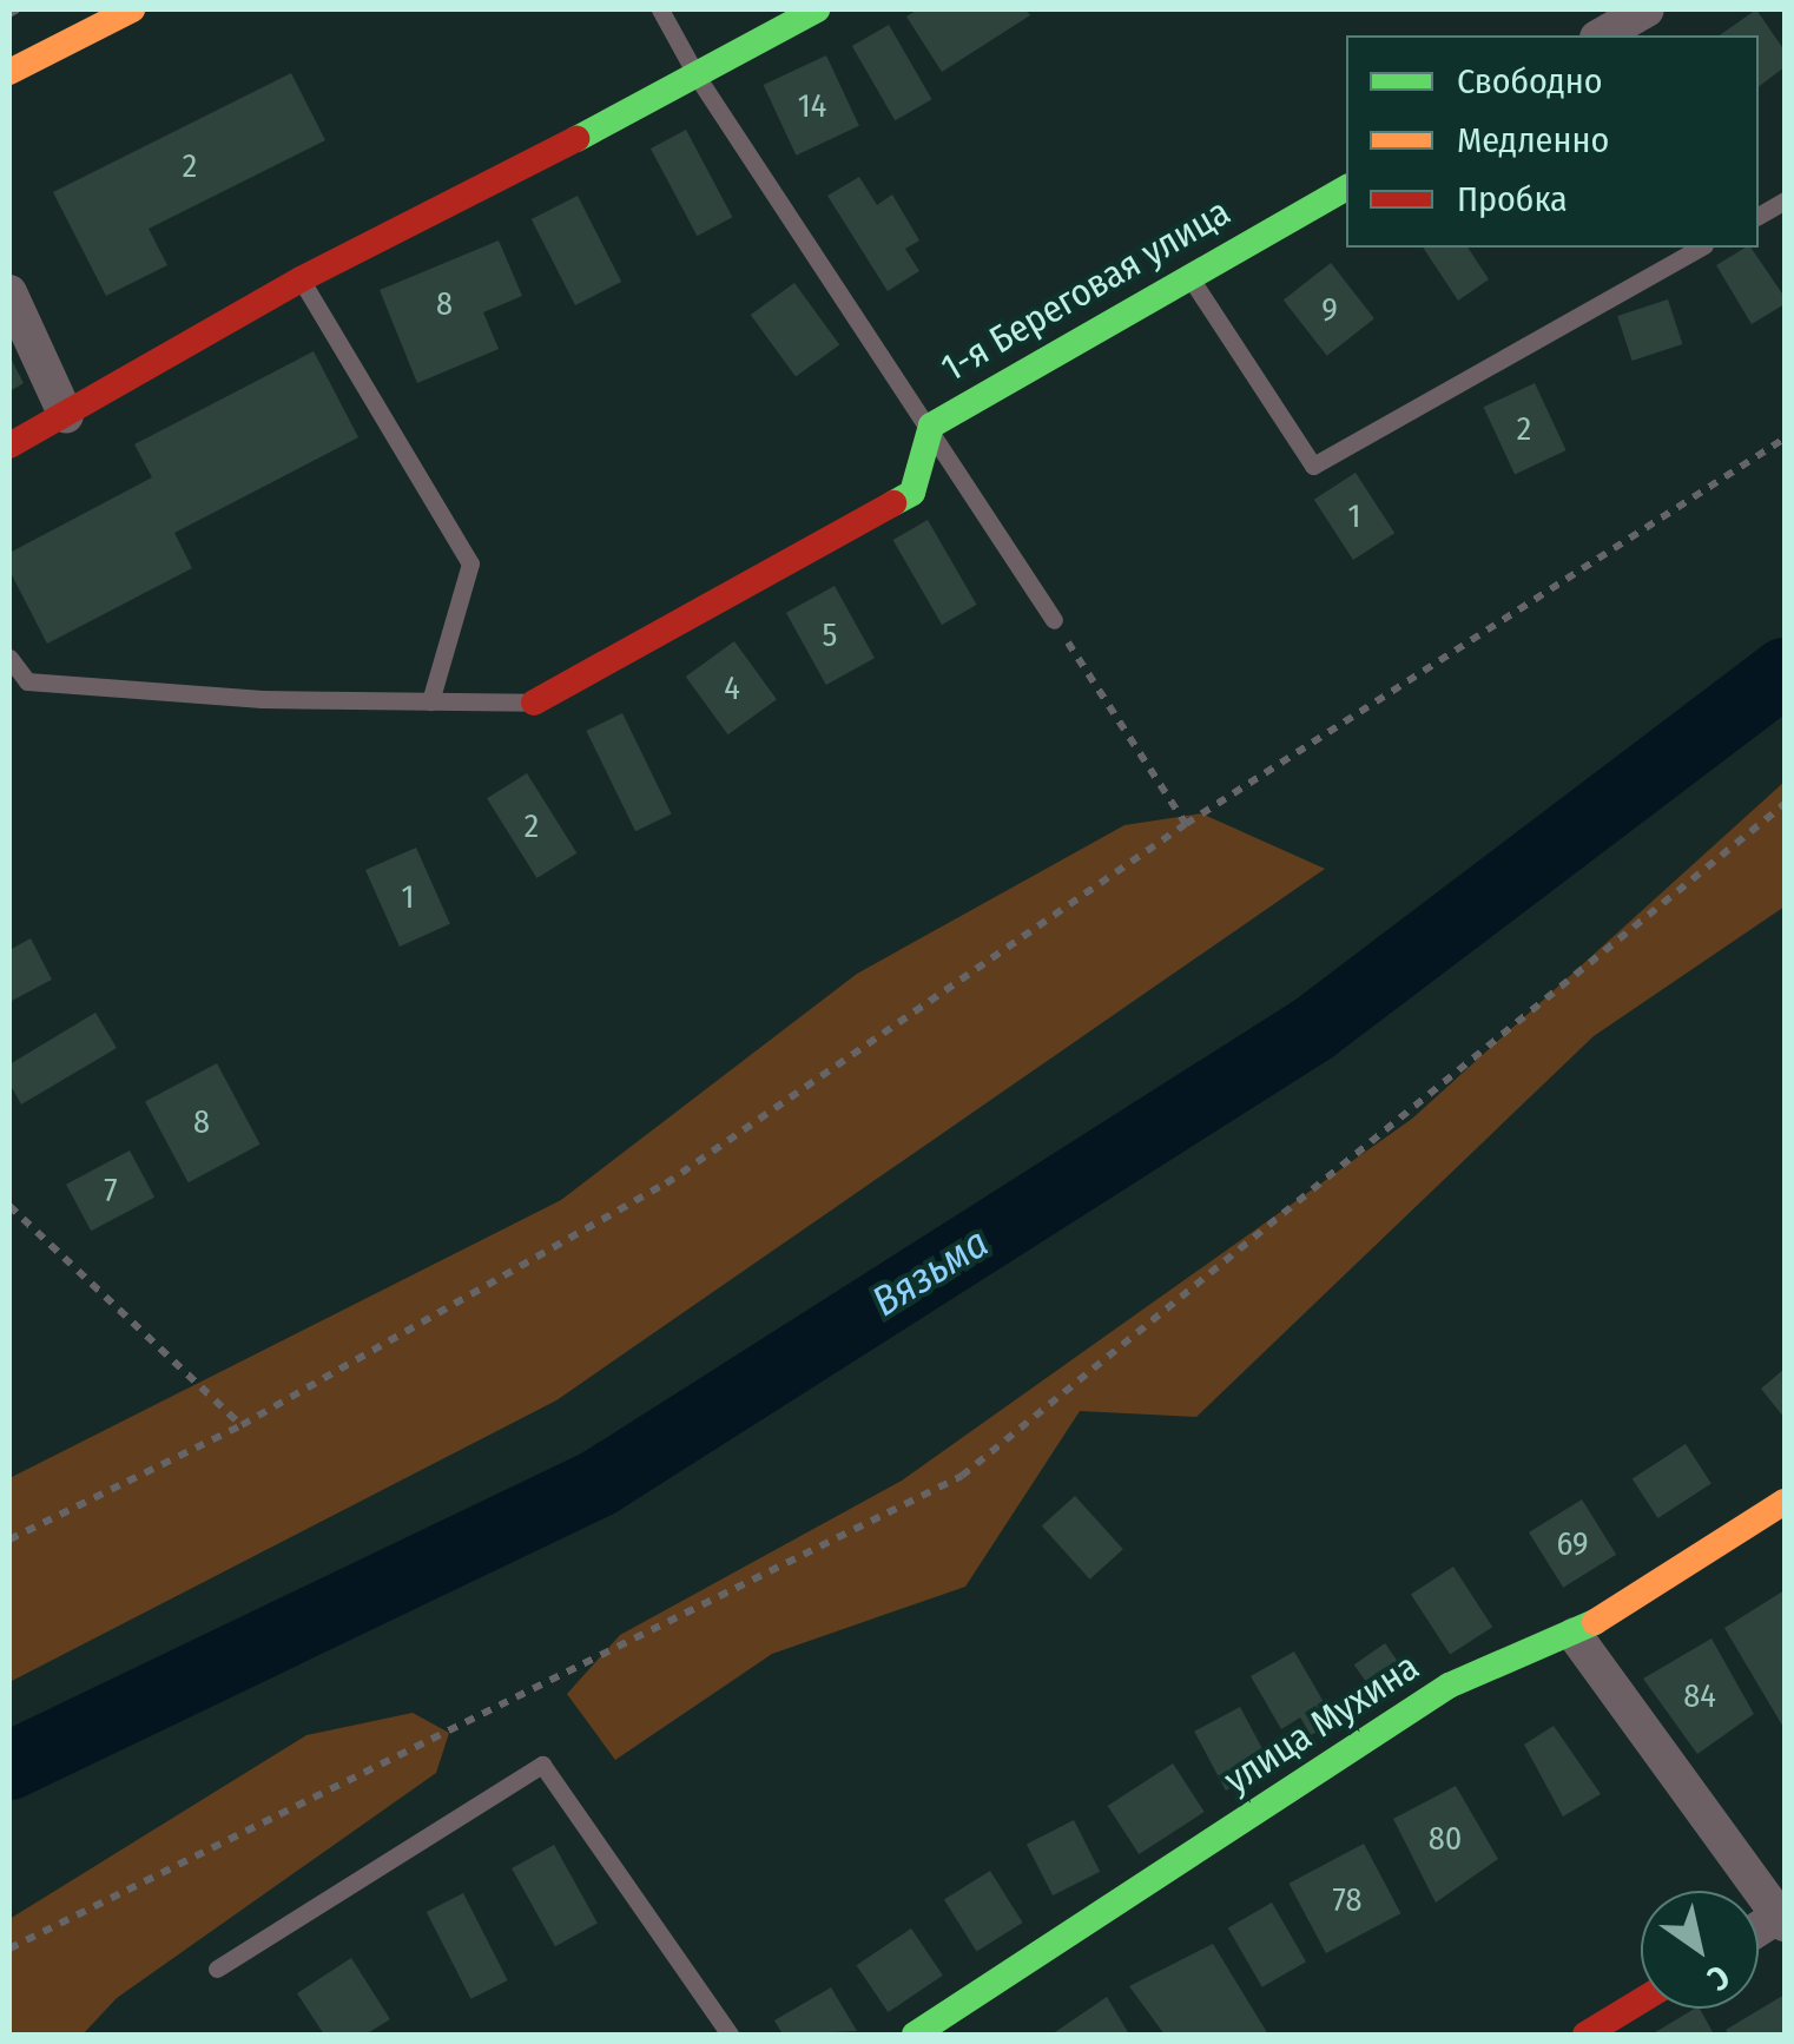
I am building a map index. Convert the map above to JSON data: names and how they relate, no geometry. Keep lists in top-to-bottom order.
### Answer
{
  "streets": {
    "street": ["1-я Береговая улица", "улица Мухина"]
  },
  "water": ["Вязьма"],
  "house_numbers": [
    "14",
    "2",
    "8",
    "9",
    "2",
    "1",
    "5",
    "4",
    "2",
    "1",
    "8",
    "7",
    "69",
    "84",
    "80",
    "78"
  ],
  "legend": ["Свободно", "Медленно", "Пробка"],
  "north": "bottom right"
}
